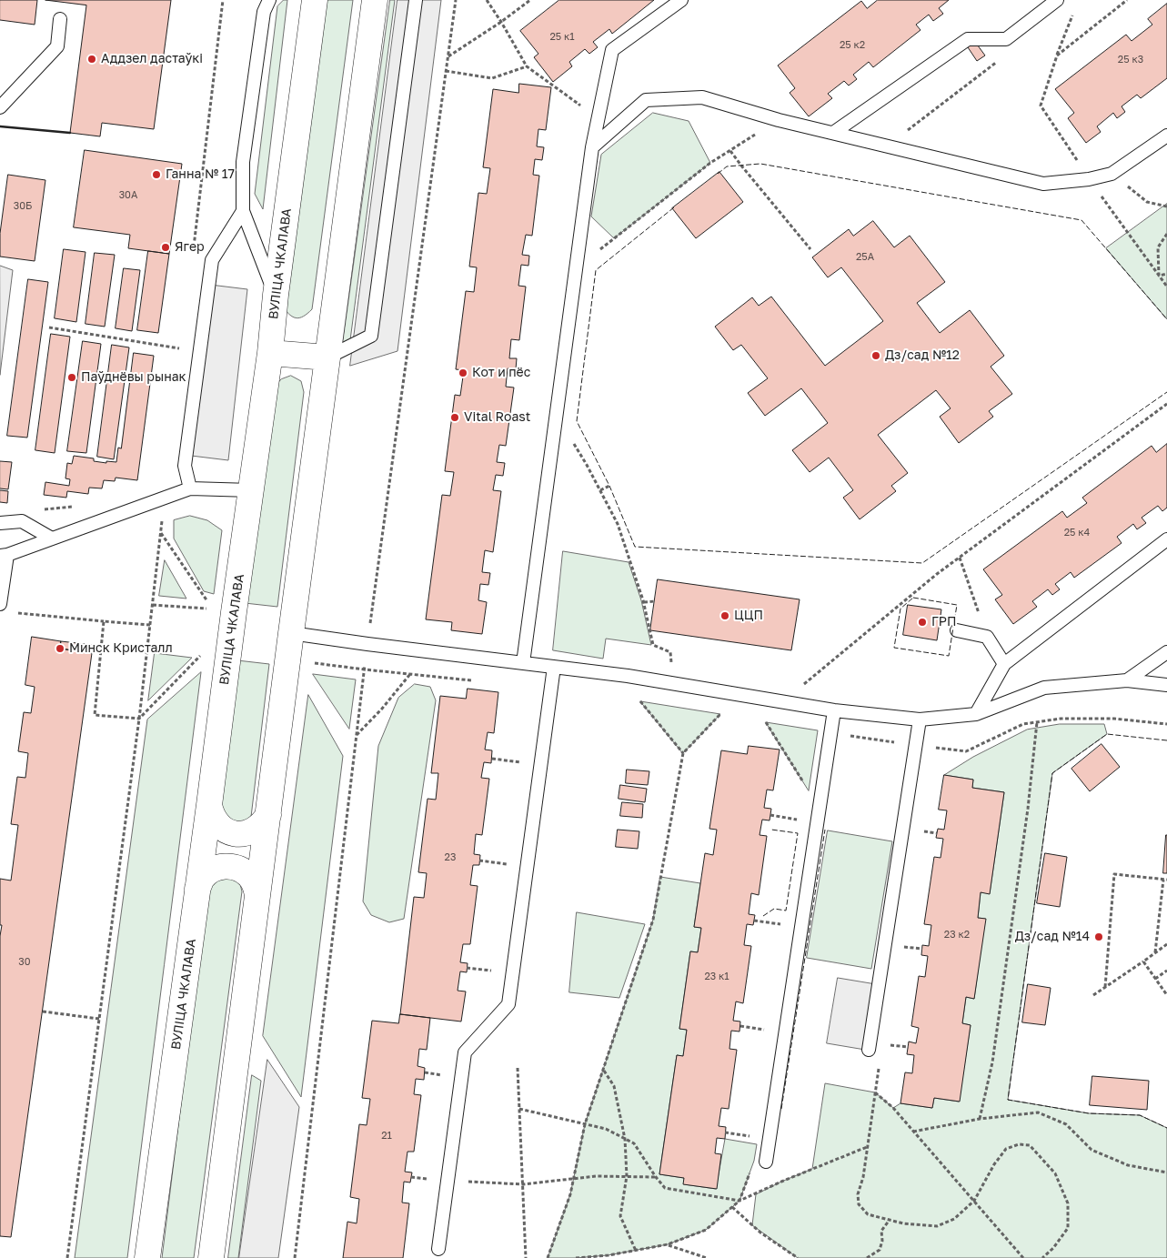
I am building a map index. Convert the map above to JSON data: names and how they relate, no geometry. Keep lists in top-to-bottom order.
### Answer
{
  "streets": {
    "main road": ["ВУЛІЦА ЧКАЛАВА"]
  },
  "places": [
    "Аддзел дастаўкі",
    "Ганна № 17",
    "Ягер",
    "Дз/сад №12",
    "Кот и пёс",
    "Паўднёвы рынак",
    "Vital Roast",
    "ЦЦП",
    "ГРП",
    "Минск Кристалл",
    "Дз/сад №14"
  ],
  "house_numbers": [
    "25 к1",
    "25 к2",
    "25 к3",
    "30А",
    "30Б",
    "25А",
    "25 к4",
    "23",
    "23 к2",
    "30",
    "23 к1",
    "21"
  ]
}
